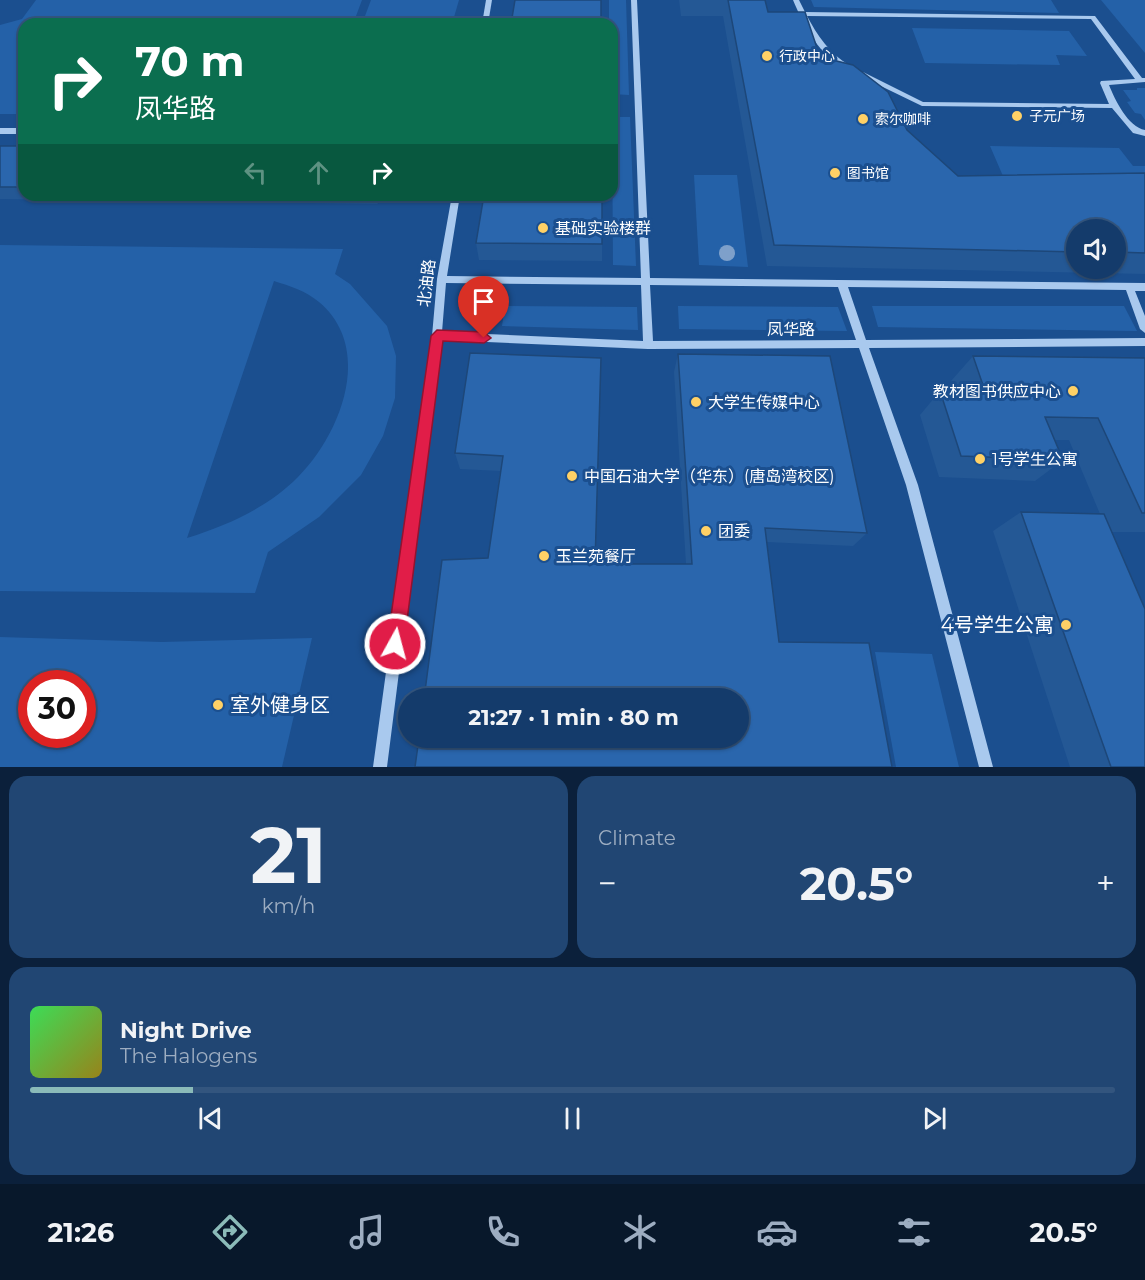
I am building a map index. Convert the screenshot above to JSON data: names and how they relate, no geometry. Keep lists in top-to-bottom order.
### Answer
{
  "streets": {
    "street": ["北油路", "凤华路"]
  },
  "crossings": [
    ["北油路", "凤华路"]
  ],
  "places": [
    "行政中心",
    "子元广场",
    "索尔咖啡",
    "图书馆",
    "基础实验楼群",
    "教材图书供应中心",
    "大学生传媒中心",
    "1号学生公寓",
    "中国石油大学（华东）(唐岛湾校区)",
    "团委",
    "玉兰苑餐厅",
    "4号学生公寓",
    "室外健身区"
  ],
  "page": {
    "turn": ["70 m", "凤华路"],
    "limit": "30",
    "trip": "21:27 · 1 min · 80 m",
    "tile": [
      ["21", "km/h"],
      "Climate"
    ],
    "heat": ["−", "20.5°", "+"],
    "song": ["Night Drive", "The Halogens"],
    "tabs": ["21:26", "20.5°"]
  }
}
